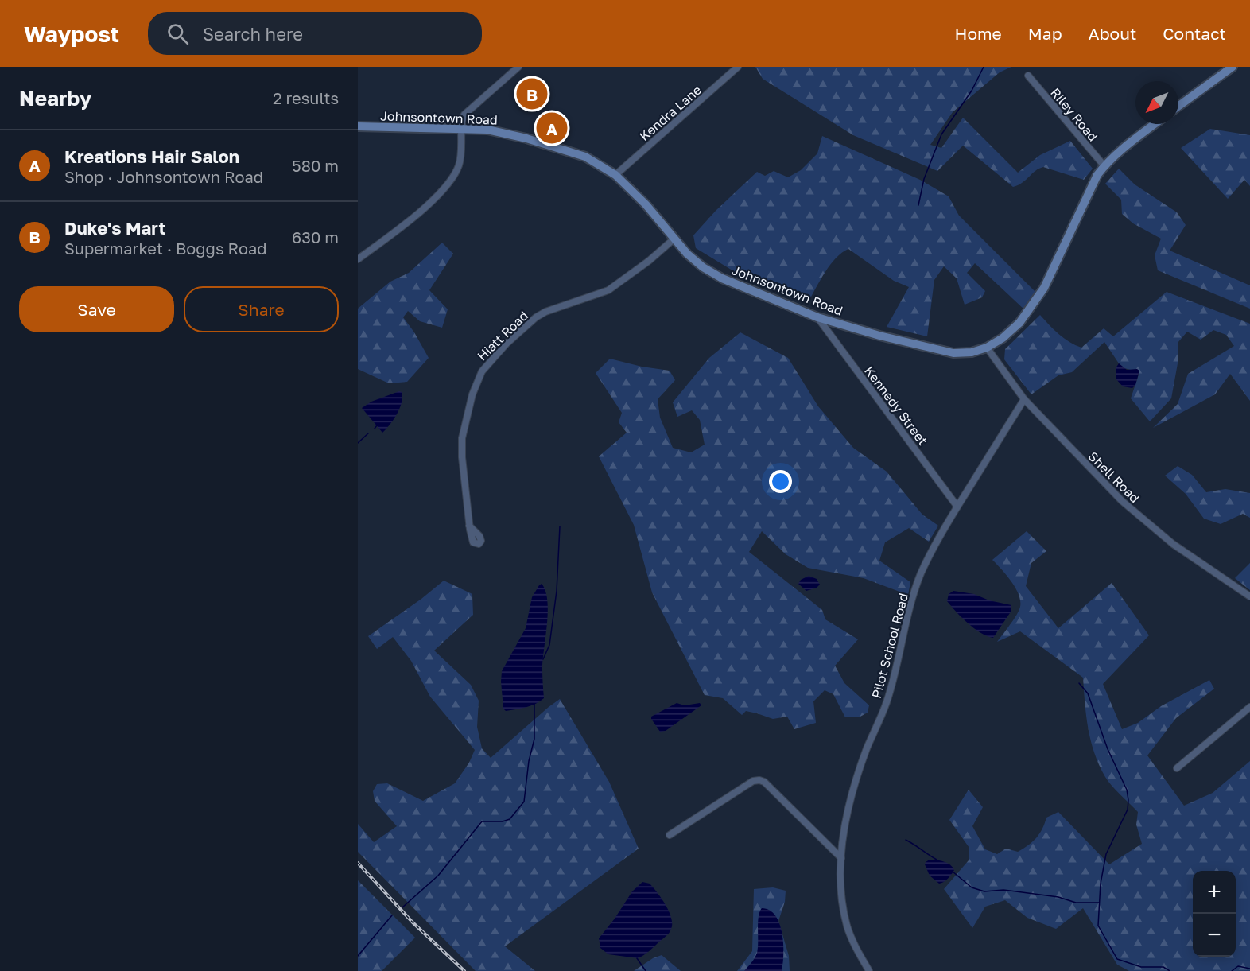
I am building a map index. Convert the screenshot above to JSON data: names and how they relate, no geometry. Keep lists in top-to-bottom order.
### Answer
{
  "streets": {
    "street": [
      "Kendra Lane",
      "Riley Road",
      "Johnsontown Road",
      "Hiatt Road",
      "Kennedy Street",
      "Shell Road",
      "Pilot School Road"
    ]
  },
  "crossings": [
    ["Kendra Lane", "Johnsontown Road"],
    ["Riley Road", "Johnsontown Road"],
    ["Johnsontown Road", "Hiatt Road"],
    ["Johnsontown Road", "Kennedy Street"],
    ["Johnsontown Road", "Shell Road"],
    ["Kennedy Street", "Pilot School Road"],
    ["Shell Road", "Pilot School Road"]
  ],
  "north": "bottom left",
  "page": {
    "header": "Waypost",
    "search": "Search here",
    "nav": [
      "Home",
      "Map",
      "About",
      "Contact"
    ],
    "heading": ["Nearby", "2 results"],
    "pins": ["B", "A"],
    "list": [
      {
        "mark": "A",
        "name": "Kreations Hair Salon",
        "note": "Shop · Johnsontown Road",
        "value": "580 m"
      },
      {
        "mark": "B",
        "name": "Duke's Mart",
        "note": "Supermarket · Boggs Road",
        "value": "630 m"
      }
    ],
    "buttons": ["Save", "Share"],
    "map_buttons": ["+", "−"]
  }
}
